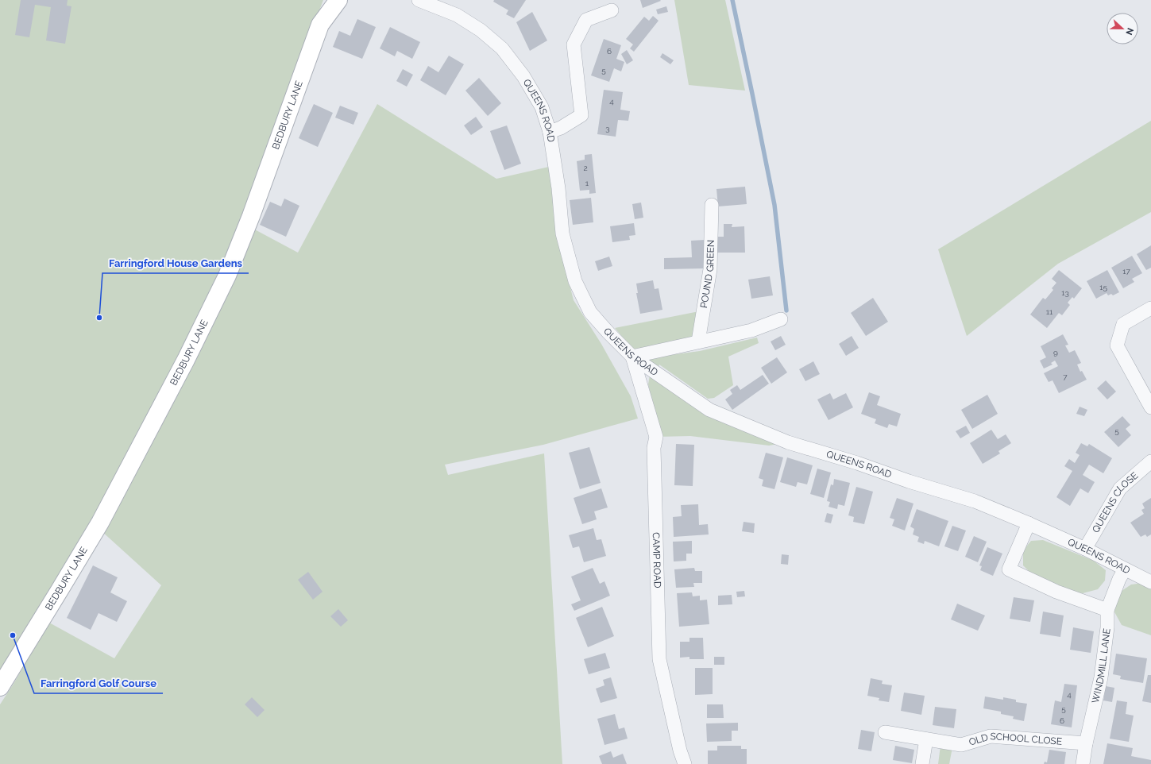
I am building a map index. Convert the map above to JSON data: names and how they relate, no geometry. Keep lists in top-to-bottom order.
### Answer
{
  "streets": {
    "street": [
      "QUEENS ROAD",
      "BEDBURY LANE",
      "POUND GREEN",
      "QUEENS CLOSE",
      "CAMP ROAD",
      "WINDMILL LANE",
      "OLD SCHOOL CLOSE"
    ]
  },
  "crossings": [
    ["QUEENS ROAD", "QUEENS CLOSE"],
    ["QUEENS ROAD", "CAMP ROAD"],
    ["QUEENS ROAD", "WINDMILL LANE"],
    ["WINDMILL LANE", "OLD SCHOOL CLOSE"]
  ],
  "places": ["Farringford House Gardens", "Farringford Golf Course"],
  "house_numbers": [
    "6",
    "5",
    "4",
    "3",
    "2",
    "1",
    "17",
    "15",
    "13",
    "11",
    "9",
    "7",
    "5",
    "4",
    "5",
    "6"
  ],
  "north": "right"
}
